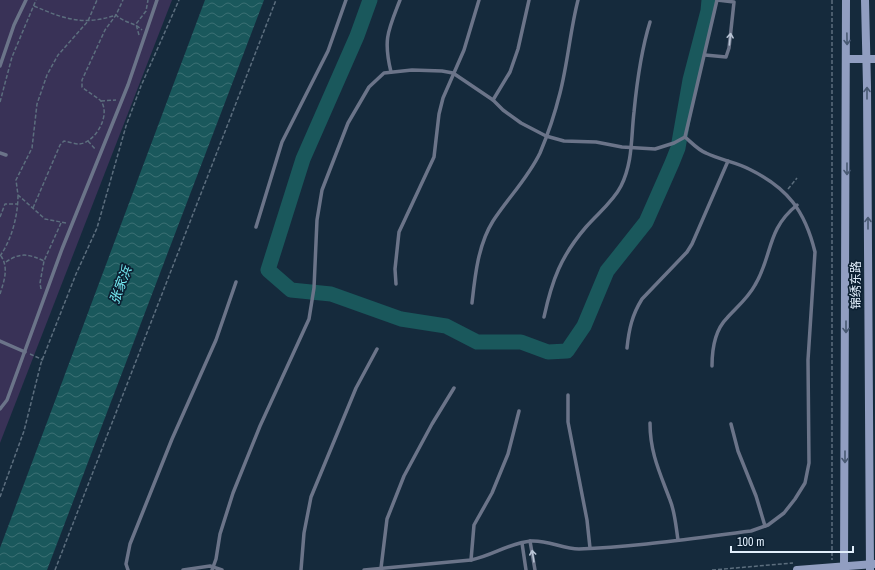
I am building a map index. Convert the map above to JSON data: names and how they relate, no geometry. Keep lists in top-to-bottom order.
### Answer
{
  "streets": {
    "main road": ["锦绣东路"]
  },
  "water": ["张家浜"],
  "scale_bar": "100 m"
}
